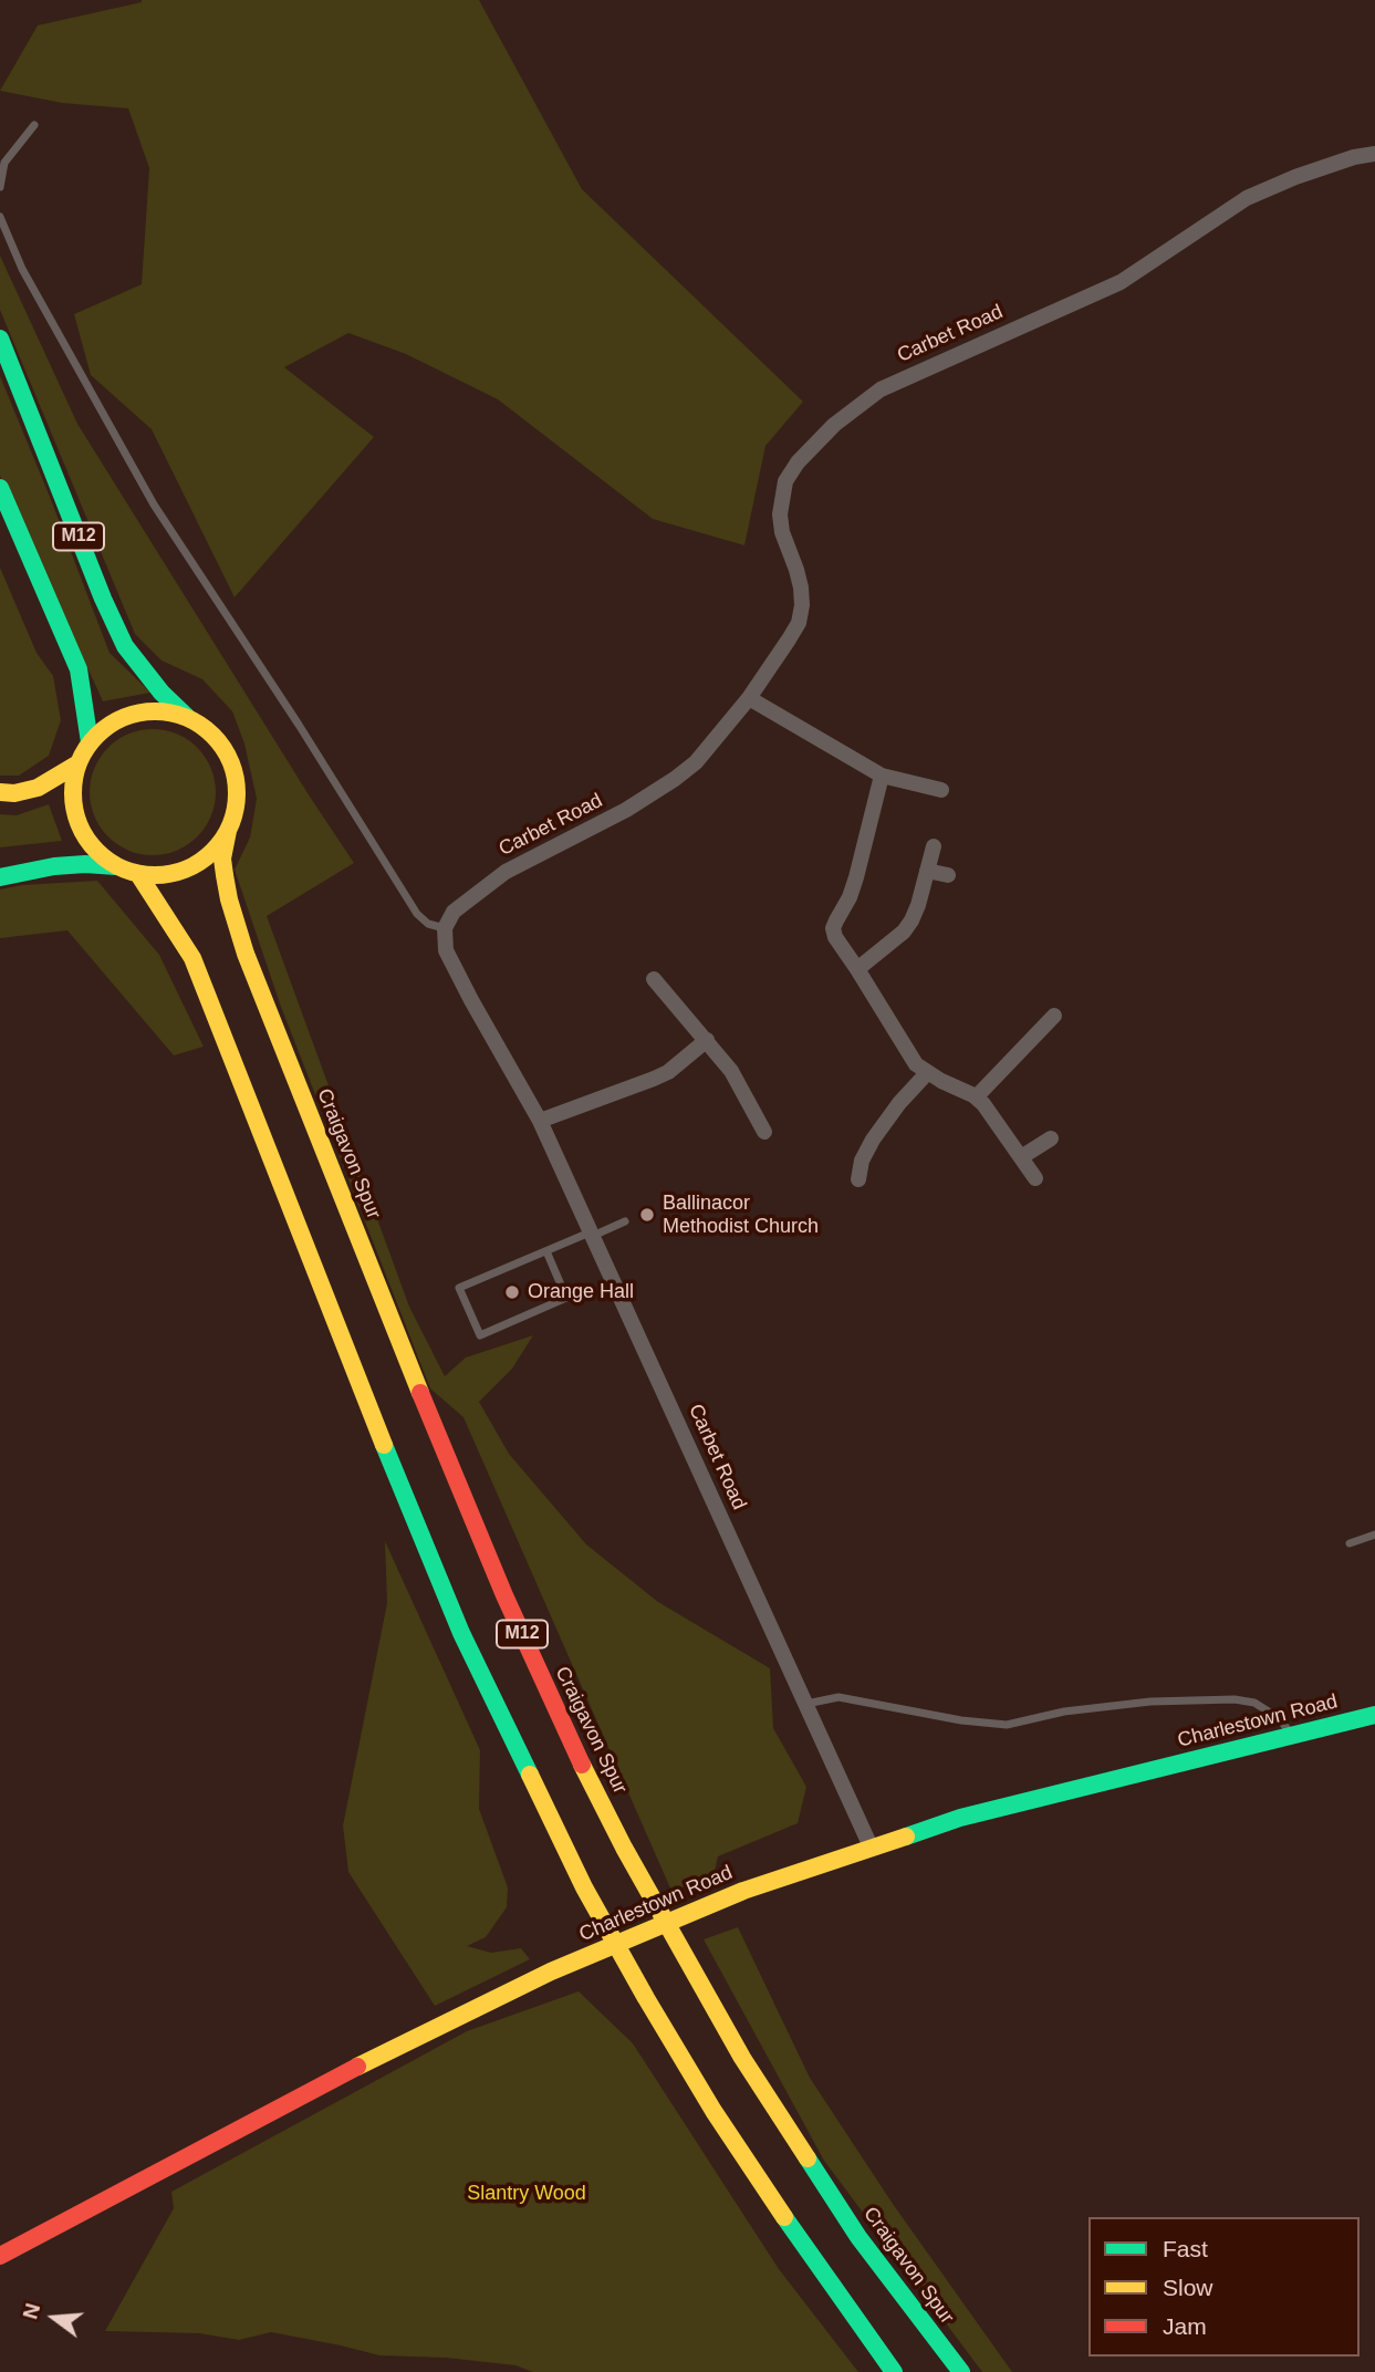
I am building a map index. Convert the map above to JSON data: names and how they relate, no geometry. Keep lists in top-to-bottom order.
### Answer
{
  "streets": {
    "main road": ["M12", "Craigavon Spur", "Charlestown Road"],
    "street": ["Carbet Road"]
  },
  "crossings": [
    ["Carbet Road", "Charlestown Road"],
    ["M12", "Craigavon Spur"]
  ],
  "parks": ["Slantry Wood"],
  "places": ["Ballinacor Methodist Church", "Orange Hall"],
  "legend": ["Fast", "Slow", "Jam"],
  "north": "left"
}
